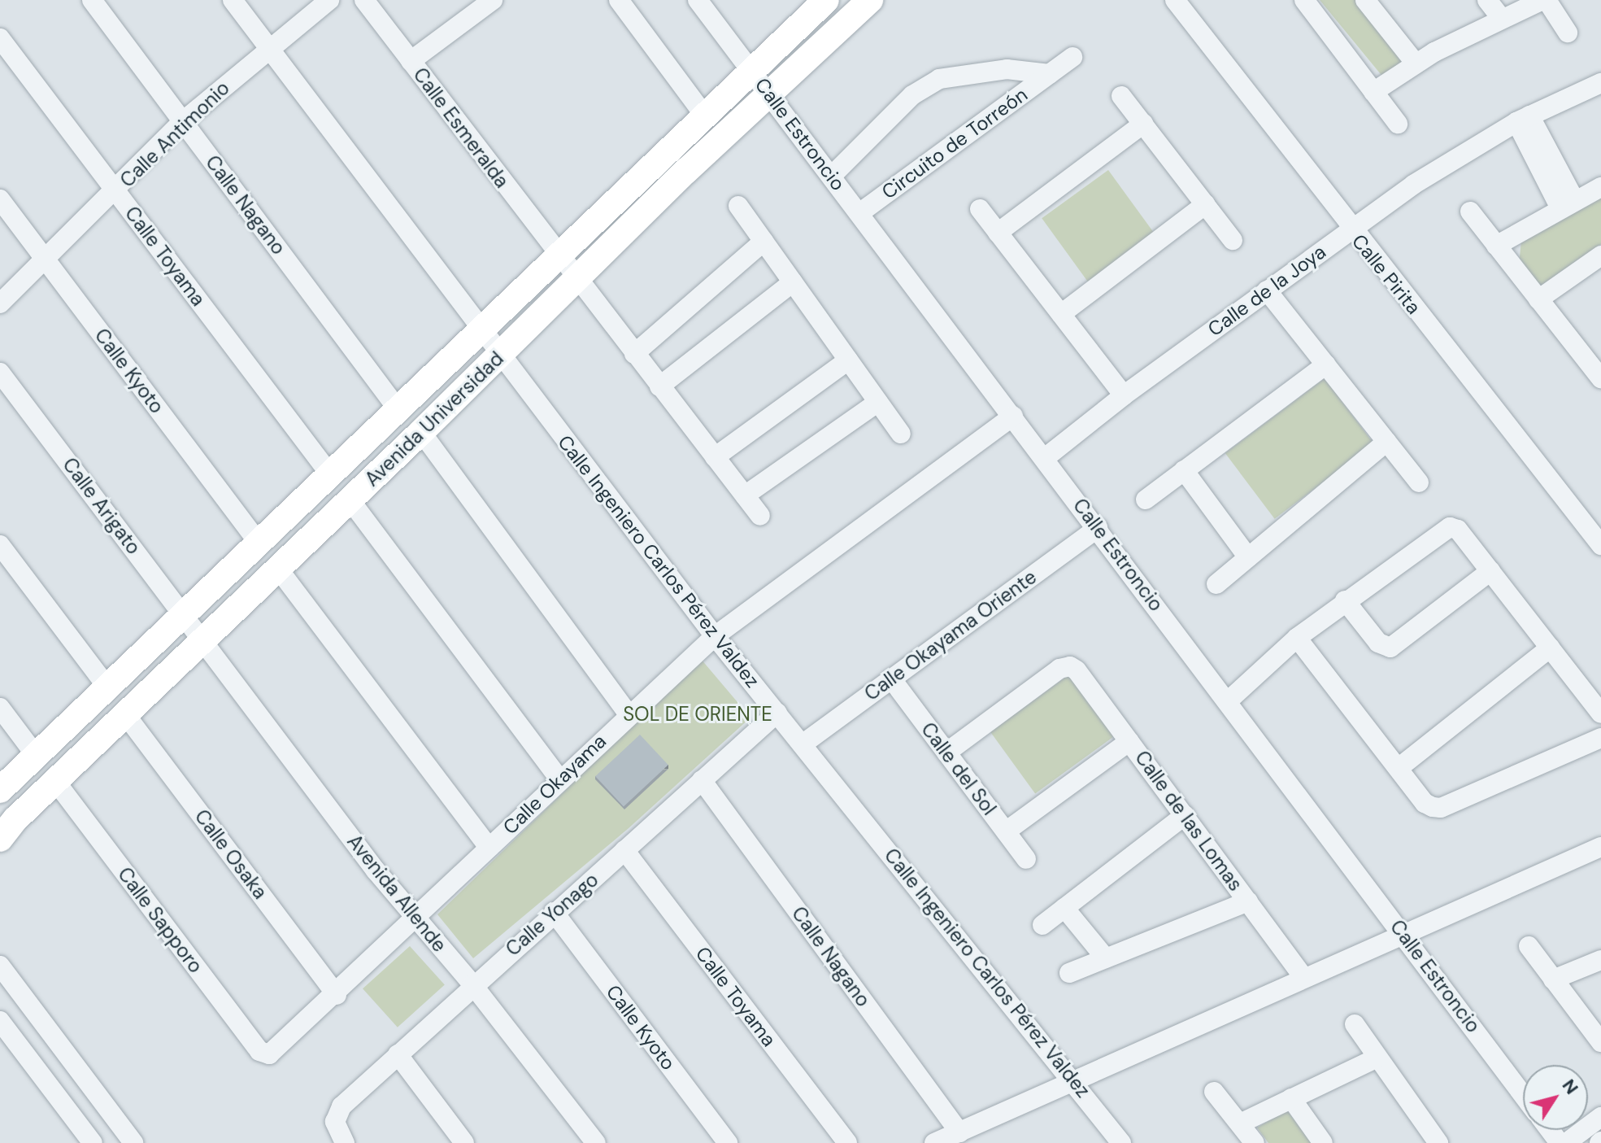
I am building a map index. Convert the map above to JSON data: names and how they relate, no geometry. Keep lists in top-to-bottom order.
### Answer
{
  "streets": {
    "main road": ["Avenida Universidad"],
    "street": [
      "Calle Esmeralda",
      "Calle Antimonio",
      "Calle Estroncio",
      "Circuito de Torreón",
      "Calle Nagano",
      "Calle Toyama",
      "Calle Pirita",
      "Calle de la Joya",
      "Calle Kyoto",
      "Calle Arigato",
      "Calle Ingeniero Carlos Pérez Valdez",
      "Calle Okayama Oriente",
      "Calle del Sol",
      "Calle Okayama",
      "Calle de las Lomas",
      "Calle Osaka",
      "Avenida Allende",
      "Calle Yonago",
      "Calle Sapporo"
    ]
  },
  "crossings": [
    ["Calle Esmeralda", "Avenida Universidad"],
    ["Calle Antimonio", "Calle Nagano"],
    ["Calle Antimonio", "Calle Toyama"],
    ["Calle Antimonio", "Calle Kyoto"],
    ["Calle Antimonio", "Calle Ingeniero Carlos Pérez Valdez"],
    ["Calle Estroncio", "Circuito de Torreón"],
    ["Calle Estroncio", "Calle de la Joya"],
    ["Calle Estroncio", "Avenida Universidad"],
    ["Calle Estroncio", "Calle Okayama Oriente"],
    ["Calle Estroncio", "Calle Okayama"],
    ["Calle Nagano", "Avenida Universidad"],
    ["Calle Nagano", "Calle Yonago"],
    ["Calle Toyama", "Avenida Universidad"],
    ["Calle Toyama", "Calle Yonago"],
    ["Calle Pirita", "Calle de la Joya"],
    ["Calle Kyoto", "Avenida Universidad"],
    ["Calle Kyoto", "Calle Yonago"],
    ["Avenida Universidad", "Calle Arigato"],
    ["Avenida Universidad", "Calle Ingeniero Carlos Pérez Valdez"],
    ["Avenida Universidad", "Calle Osaka"],
    ["Avenida Universidad", "Avenida Allende"],
    ["Avenida Universidad", "Calle Sapporo"],
    ["Calle Arigato", "Avenida Allende"],
    ["Calle Ingeniero Carlos Pérez Valdez", "Calle Okayama Oriente"],
    ["Calle Ingeniero Carlos Pérez Valdez", "Calle Okayama"],
    ["Calle Ingeniero Carlos Pérez Valdez", "Calle Yonago"],
    ["Calle Okayama Oriente", "Calle del Sol"],
    ["Calle del Sol", "Calle de las Lomas"],
    ["Calle Okayama", "Calle Osaka"],
    ["Calle Okayama", "Avenida Allende"],
    ["Calle Okayama", "Calle Sapporo"],
    ["Avenida Allende", "Calle Yonago"]
  ],
  "parks": ["SOL DE ORIENTE"],
  "north": "top right"
}
